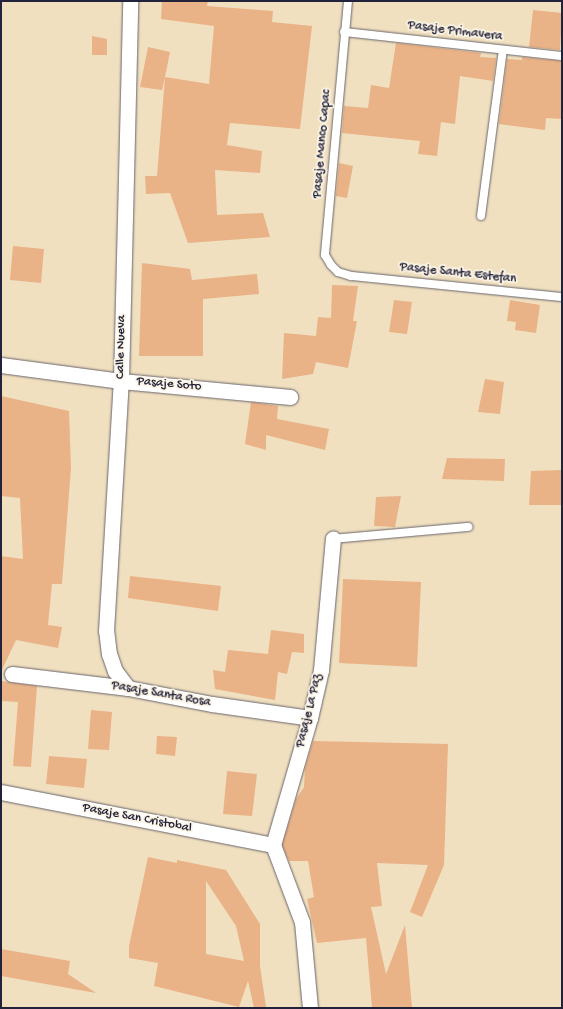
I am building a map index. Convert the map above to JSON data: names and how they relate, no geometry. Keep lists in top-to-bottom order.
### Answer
{
  "streets": {
    "street": [
      "Calle Nueva",
      "Pasaje Soto",
      "Pasaje Santa Rosa",
      "Pasaje La Paz",
      "Pasaje San Cristobal"
    ],
    "lane": ["Pasaje Primavera", "Pasaje Manco Capac", "Pasaje Santa Estefan"]
  },
  "crossings": [
    ["Pasaje Primavera", "Pasaje Manco Capac"],
    ["Pasaje Manco Capac", "Pasaje Santa Estefan"],
    ["Calle Nueva", "Pasaje Soto"],
    ["Calle Nueva", "Pasaje Santa Rosa"],
    ["Pasaje Santa Rosa", "Pasaje La Paz"],
    ["Pasaje La Paz", "Pasaje San Cristobal"]
  ]
}
